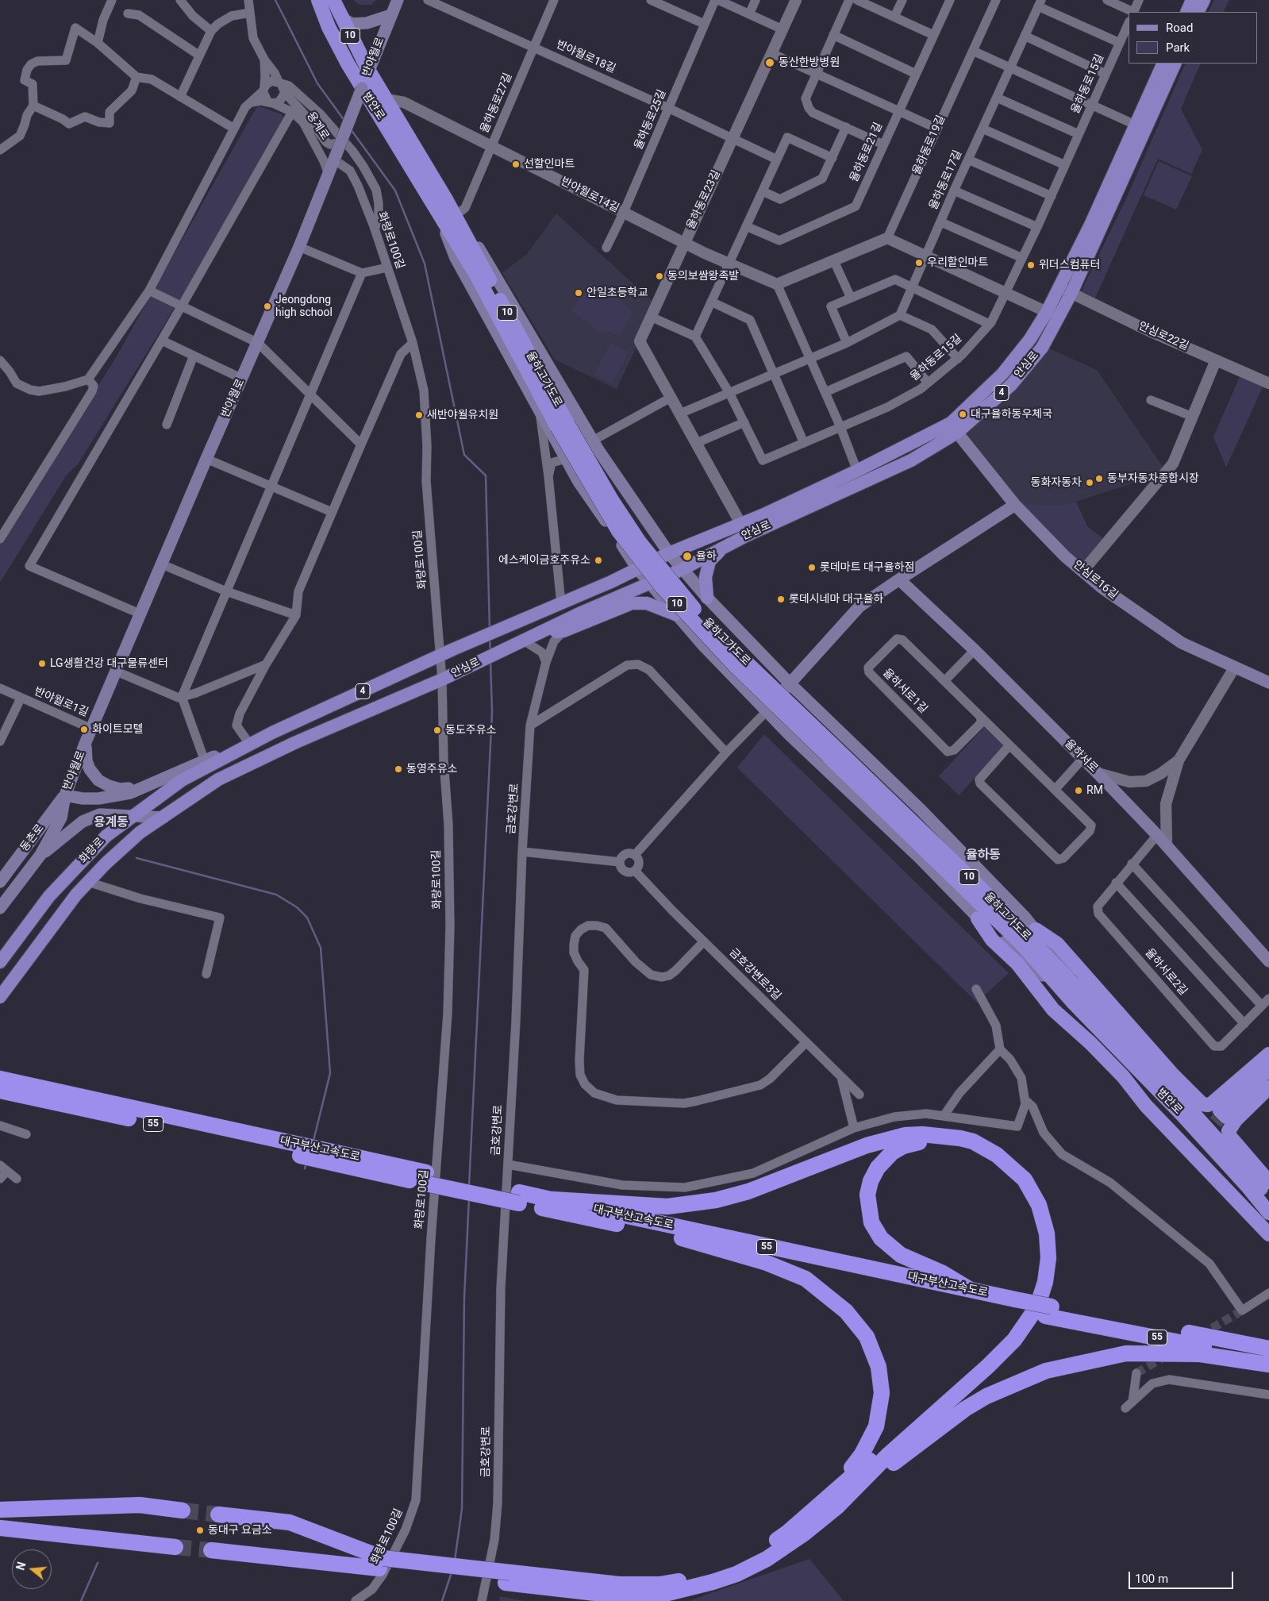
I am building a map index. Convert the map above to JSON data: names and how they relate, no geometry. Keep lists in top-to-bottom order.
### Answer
{
  "streets": {
    "highway": [
      "10",
      "범안로",
      "율하고가도로",
      "55",
      "대구부산고속도로"
    ],
    "main road": [
      "반야월로",
      "안심로",
      "4",
      "안심로16길",
      "율하서로",
      "동촌로",
      "화랑로"
    ],
    "street": [
      "반야월로18길",
      "율하동로15길",
      "율하동로27길",
      "율하동로25길",
      "용계로",
      "율하동로19길",
      "율하동로21길",
      "율하동로17길",
      "반야월로14길",
      "율하동로23길",
      "화랑로100길",
      "안심로22길",
      "율하서로1길",
      "반야월로1길",
      "금호강변로",
      "율하서로2길",
      "금호강변로3길"
    ]
  },
  "crossings": [
    ["반야월로", "범안로"],
    ["반야월로", "용계로"],
    ["반야월로", "화랑로100길"],
    ["반야월로", "반야월로1길"],
    ["반야월로", "동촌로"],
    ["반야월로18길", "율하동로27길"],
    ["반야월로18길", "율하동로25길"],
    ["반야월로18길", "율하동로23길"],
    ["율하동로27길", "반야월로14길"],
    ["범안로", "반야월로14길"],
    ["범안로", "율하고가도로"],
    ["율하동로25길", "반야월로14길"],
    ["반야월로14길", "율하동로23길"],
    ["율하동로23길", "안심로"],
    ["화랑로100길", "안심로"],
    ["안심로22길", "안심로"],
    ["안심로", "안심로16길"],
    ["안심로", "화랑로"],
    ["율하서로", "율하서로2길"]
  ],
  "districts": ["용계동", "율하동"],
  "places": [
    "동산한방병원",
    "선할인마트",
    "우리할인마트",
    "위더스컴퓨터",
    "동의보쌈왕족발",
    "안일초등학교",
    "Jeongdong high school",
    "대구율하동우체국",
    "새반야월유치원",
    "동부자동차종합시장",
    "동화자동차",
    "율하",
    "에스케이금호주유소",
    "롯데마트 대구율하점",
    "롯데시네마 대구율하",
    "LG생활건강 대구물류센터",
    "화이트모텔",
    "동도주유소",
    "동영주유소",
    "RM",
    "동대구 요금소"
  ],
  "legend": ["Road", "Park"],
  "scale_bar": "100 m",
  "north": "left"
}
